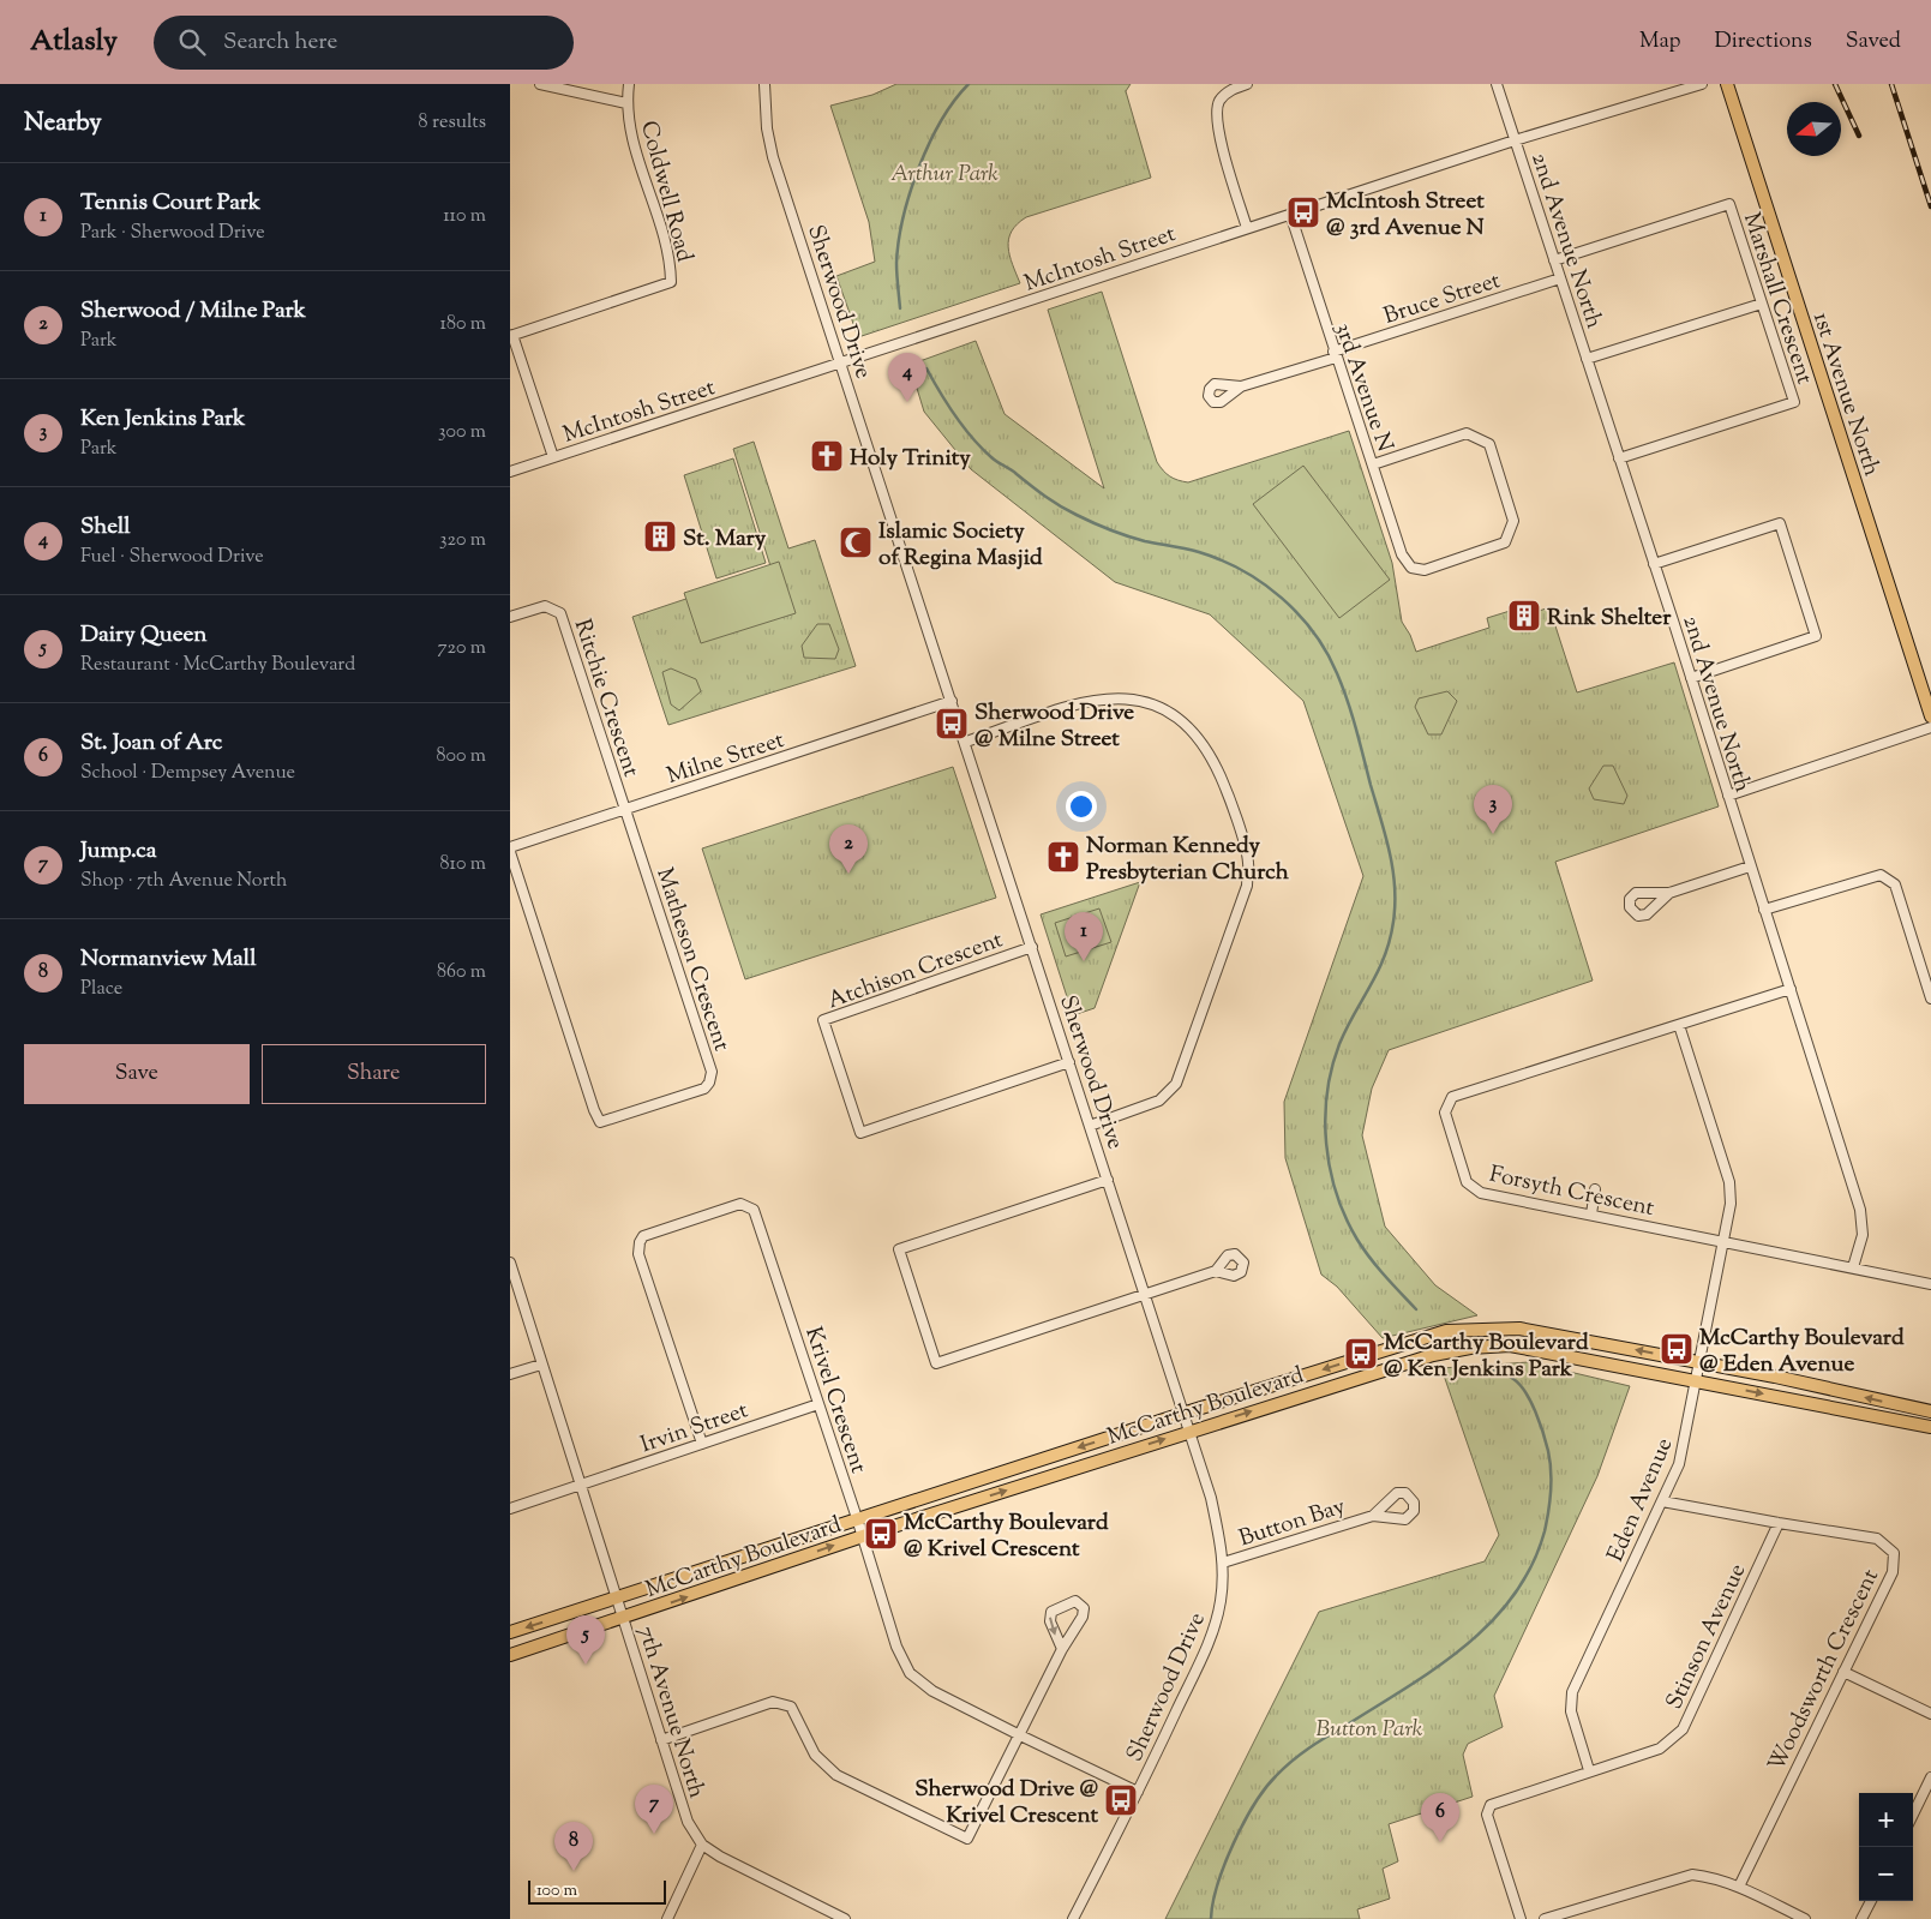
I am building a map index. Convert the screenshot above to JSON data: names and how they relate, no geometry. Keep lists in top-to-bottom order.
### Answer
{
  "streets": {
    "main road": ["1st Avenue North", "McCarthy Boulevard"],
    "street": [
      "Coldwell Road",
      "2nd Avenue North",
      "McIntosh Street",
      "Bruce Street",
      "Marshall Crescent",
      "Sherwood Drive",
      "3rd Avenue N",
      "Ritchie Crescent",
      "Milne Street",
      "Matheson Crescent",
      "Atchison Crescent",
      "Forsyth Crescent",
      "Krivel Crescent",
      "Irvin Street",
      "Eden Avenue",
      "Button Bay",
      "Stinson Avenue",
      "Woodsworth Crescent",
      "7th Avenue North"
    ]
  },
  "crossings": [
    ["2nd Avenue North", "McIntosh Street"],
    ["2nd Avenue North", "Bruce Street"],
    ["2nd Avenue North", "Marshall Crescent"],
    ["2nd Avenue North", "Forsyth Crescent"],
    ["McIntosh Street", "Sherwood Drive"],
    ["McIntosh Street", "3rd Avenue N"],
    ["Bruce Street", "3rd Avenue N"],
    ["Sherwood Drive", "Milne Street"],
    ["Sherwood Drive", "Atchison Crescent"],
    ["Sherwood Drive", "Krivel Crescent"],
    ["Sherwood Drive", "McCarthy Boulevard"],
    ["Sherwood Drive", "Button Bay"],
    ["Ritchie Crescent", "Milne Street"],
    ["Ritchie Crescent", "Matheson Crescent"],
    ["Milne Street", "Matheson Crescent"],
    ["Forsyth Crescent", "Eden Avenue"],
    ["Krivel Crescent", "McCarthy Boulevard"],
    ["Krivel Crescent", "Irvin Street"],
    ["McCarthy Boulevard", "Eden Avenue"],
    ["McCarthy Boulevard", "7th Avenue North"],
    ["Irvin Street", "7th Avenue North"],
    ["Eden Avenue", "Stinson Avenue"],
    ["Eden Avenue", "Woodsworth Crescent"],
    ["Stinson Avenue", "Woodsworth Crescent"]
  ],
  "parks": ["Arthur Park", "Button Park"],
  "places": {
    "bus stop": [
      "McIntosh Street @ 3rd Avenue N",
      "Sherwood Drive @ Milne Street",
      "McCarthy Boulevard @ Eden Avenue",
      "McCarthy Boulevard @ Ken Jenkins Park",
      "McCarthy Boulevard @ Krivel Crescent",
      "Sherwood Drive @ Krivel Crescent"
    ],
    "church": ["Holy Trinity", "Norman Kennedy Presbyterian Church"],
    "building": ["St. Mary", "Rink Shelter"],
    "mosque": ["Islamic Society of Regina Masjid"]
  },
  "scale_bar": "100 m",
  "north": "left",
  "page": {
    "header": "Atlasly",
    "search": "Search here",
    "nav": ["Map", "Directions", "Saved"],
    "heading": ["Nearby", "8 results"],
    "list": [
      {
        "mark": "1",
        "name": "Tennis Court Park",
        "note": "Park · Sherwood Drive",
        "value": "110 m"
      },
      {
        "mark": "2",
        "name": "Sherwood / Milne Park",
        "note": "Park",
        "value": "180 m"
      },
      {
        "mark": "3",
        "name": "Ken Jenkins Park",
        "note": "Park",
        "value": "300 m"
      },
      {
        "mark": "4",
        "name": "Shell",
        "note": "Fuel · Sherwood Drive",
        "value": "320 m"
      },
      {
        "mark": "5",
        "name": "Dairy Queen",
        "note": "Restaurant · McCarthy Boulevard",
        "value": "720 m"
      },
      {
        "mark": "6",
        "name": "St. Joan of Arc",
        "note": "School · Dempsey Avenue",
        "value": "800 m"
      },
      {
        "mark": "7",
        "name": "Jump.ca",
        "note": "Shop · 7th Avenue North",
        "value": "810 m"
      },
      {
        "mark": "8",
        "name": "Normanview Mall",
        "note": "Place",
        "value": "860 m"
      }
    ],
    "pins": [
      "4",
      "3",
      "2",
      "1",
      "5",
      "7",
      "6",
      "8"
    ],
    "buttons": ["Save", "Share"],
    "map_buttons": ["+", "−"],
    "scale": "100 m"
  }
}
